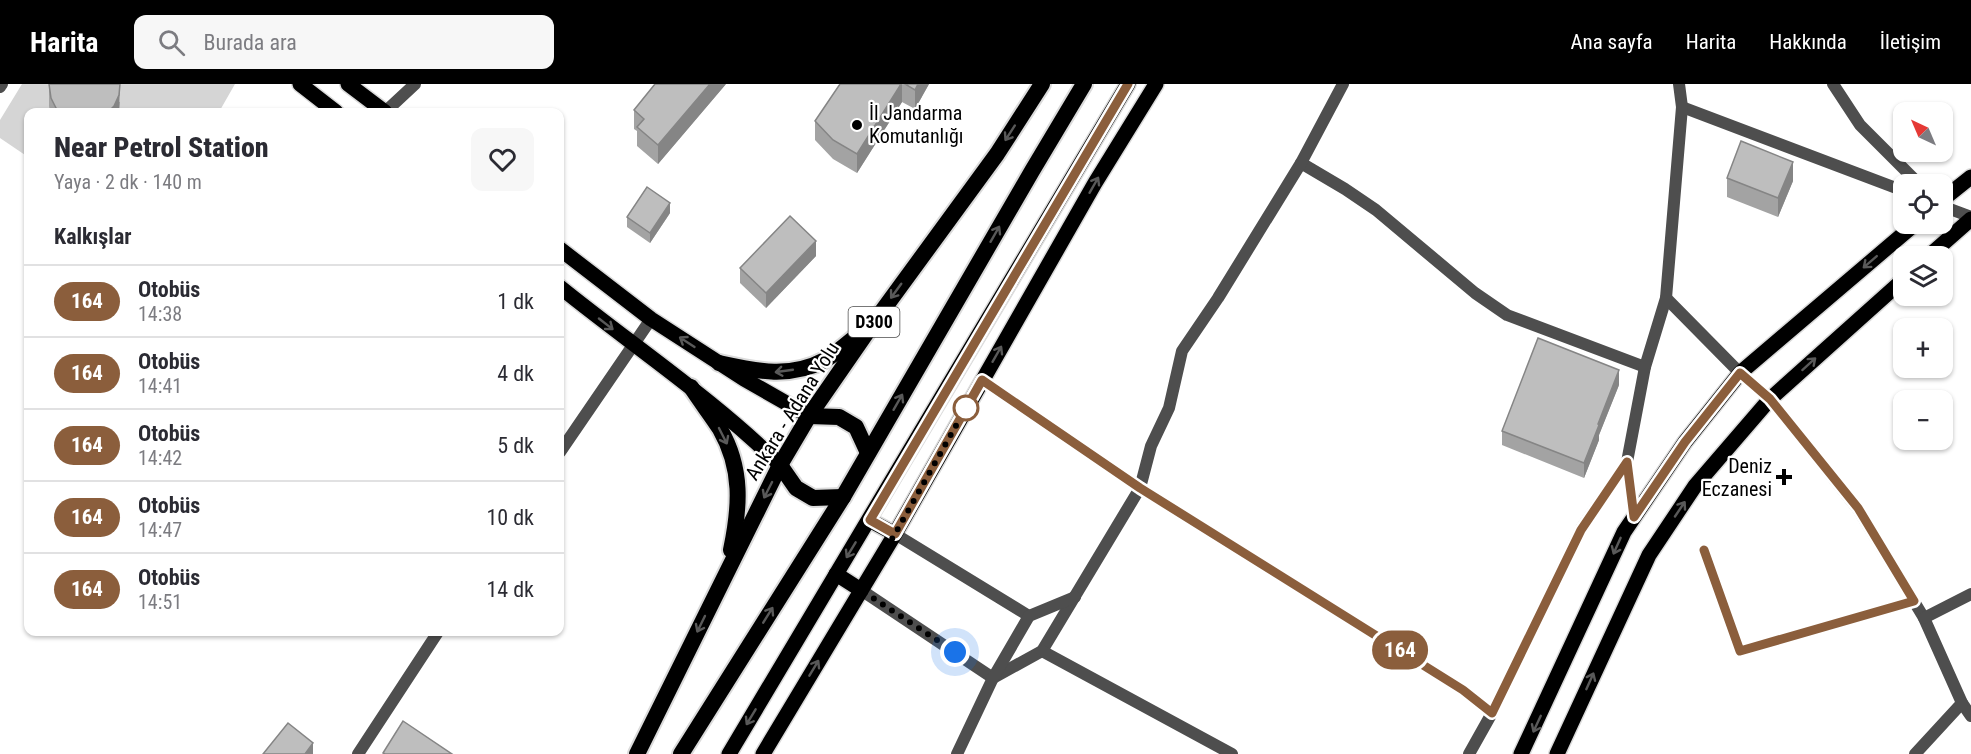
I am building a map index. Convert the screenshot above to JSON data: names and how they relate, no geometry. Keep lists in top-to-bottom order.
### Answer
{
  "streets": {
    "highway": ["D300", "Ankara - Adana Yolu"]
  },
  "places": {
    "other": ["İl Jandarma Komutanlığı"],
    "health": ["Deniz Eczanesi"]
  },
  "lines": ["bus line 164"],
  "north": "top left",
  "page": {
    "header": "Harita",
    "search": "Burada ara",
    "nav": [
      "Ana sayfa",
      "Harita",
      "Hakkında",
      "İletişim"
    ],
    "on_map": "164",
    "map_buttons": ["+", "−"],
    "heading": [
      ["Near Petrol Station", "Yaya · 2 dk · 140 m"],
      "Kalkışlar"
    ],
    "list": [
      {
        "mark": "164",
        "name": "Otobüs",
        "note": "14:38",
        "value": "1 dk"
      },
      {
        "mark": "164",
        "name": "Otobüs",
        "note": "14:41",
        "value": "4 dk"
      },
      {
        "mark": "164",
        "name": "Otobüs",
        "note": "14:42",
        "value": "5 dk"
      },
      {
        "mark": "164",
        "name": "Otobüs",
        "note": "14:47",
        "value": "10 dk"
      },
      {
        "mark": "164",
        "name": "Otobüs",
        "note": "14:51",
        "value": "14 dk"
      }
    ]
  }
}
